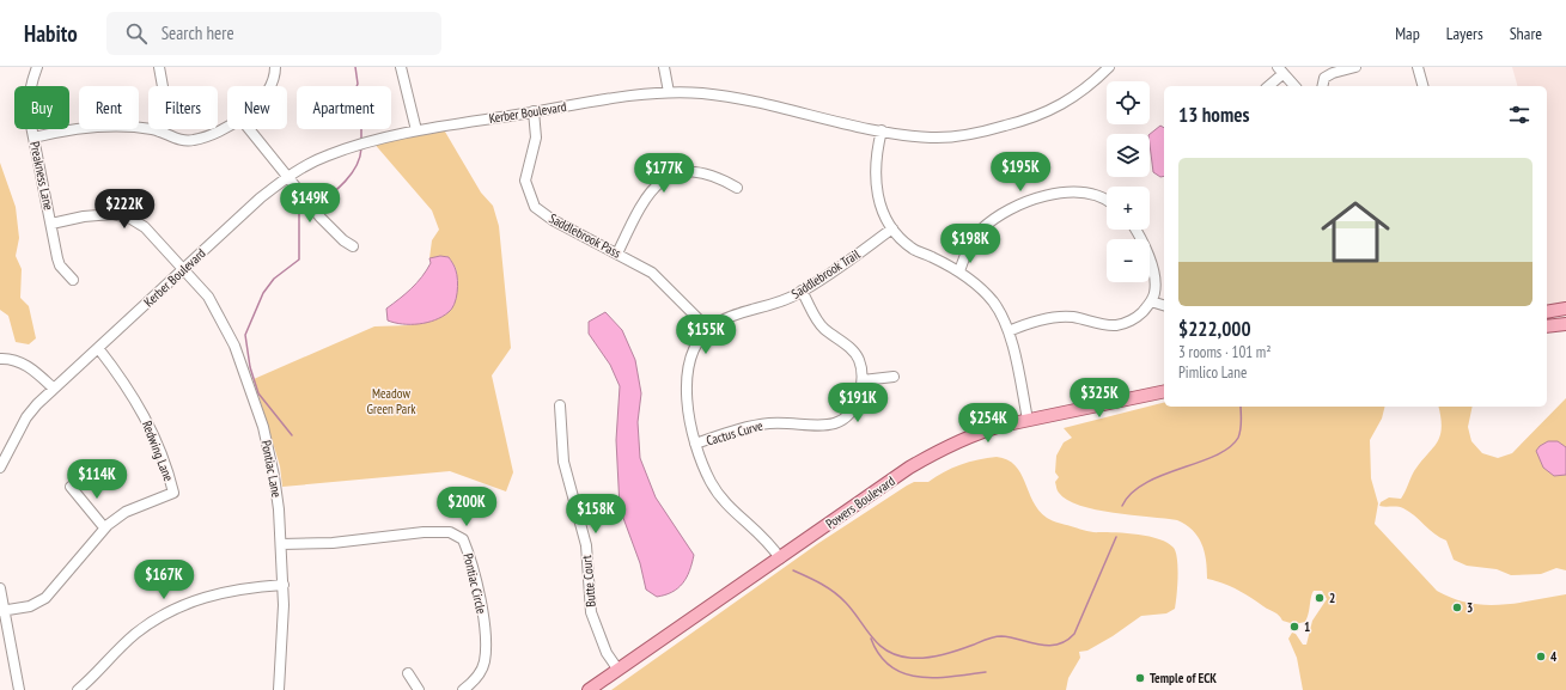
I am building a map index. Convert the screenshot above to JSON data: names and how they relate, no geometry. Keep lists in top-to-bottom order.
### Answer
{
  "streets": {
    "main road": ["Powers Boulevard"],
    "street": [
      "Kerber Boulevard",
      "Preakness Lane",
      "Saddlebrook Pass",
      "Saddlebrook Trail",
      "Cactus Curve",
      "Redwing Lane",
      "Pontiac Lane",
      "Butte Court",
      "Pontiac Circle"
    ]
  },
  "crossings": [
    ["Kerber Boulevard", "Saddlebrook Pass"],
    ["Kerber Boulevard", "Redwing Lane"],
    ["Kerber Boulevard", "Pontiac Lane"],
    ["Preakness Lane", "Pontiac Lane"],
    ["Saddlebrook Pass", "Saddlebrook Trail"],
    ["Saddlebrook Trail", "Cactus Curve"],
    ["Saddlebrook Trail", "Powers Boulevard"],
    ["Pontiac Lane", "Pontiac Circle"],
    ["Powers Boulevard", "Butte Court"]
  ],
  "parks": ["Meadow Green Park"],
  "places": [
    "2",
    "3",
    "1",
    "4",
    "Temple of ECK"
  ],
  "page": {
    "header": "Habito",
    "search": "Search here",
    "nav": ["Map", "Layers", "Share"],
    "map_buttons": ["+", "−"],
    "chip": [
      "Buy",
      "Rent",
      "Filters",
      "New",
      "Apartment"
    ],
    "heading": "13 homes",
    "list": [
      {
        "name": "$222,000",
        "note": "3 rooms · 101 m² · Pimlico Lane"
      }
    ],
    "price": [
      "$195K",
      "$177K",
      "$149K",
      "$222K",
      "$198K",
      "$155K",
      "$325K",
      "$191K",
      "$254K",
      "$114K",
      "$200K",
      "$158K",
      "$167K"
    ]
  }
}
